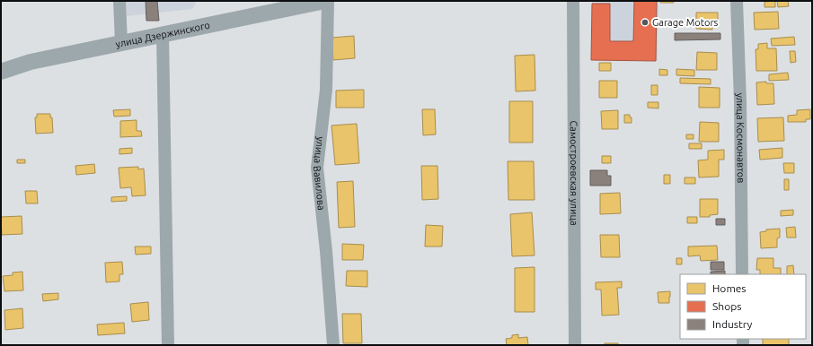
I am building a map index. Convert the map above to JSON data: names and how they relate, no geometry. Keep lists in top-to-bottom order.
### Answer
{
  "streets": {
    "street": [
      "улица Дзержинского",
      "улица Космонавтов",
      "улица Вавилова",
      "Самостроевская улица"
    ]
  },
  "crossings": [
    ["улица Дзержинского", "улица Вавилова"]
  ],
  "places": ["Garage Motors"],
  "legend": ["Homes", "Shops", "Industry"]
}
